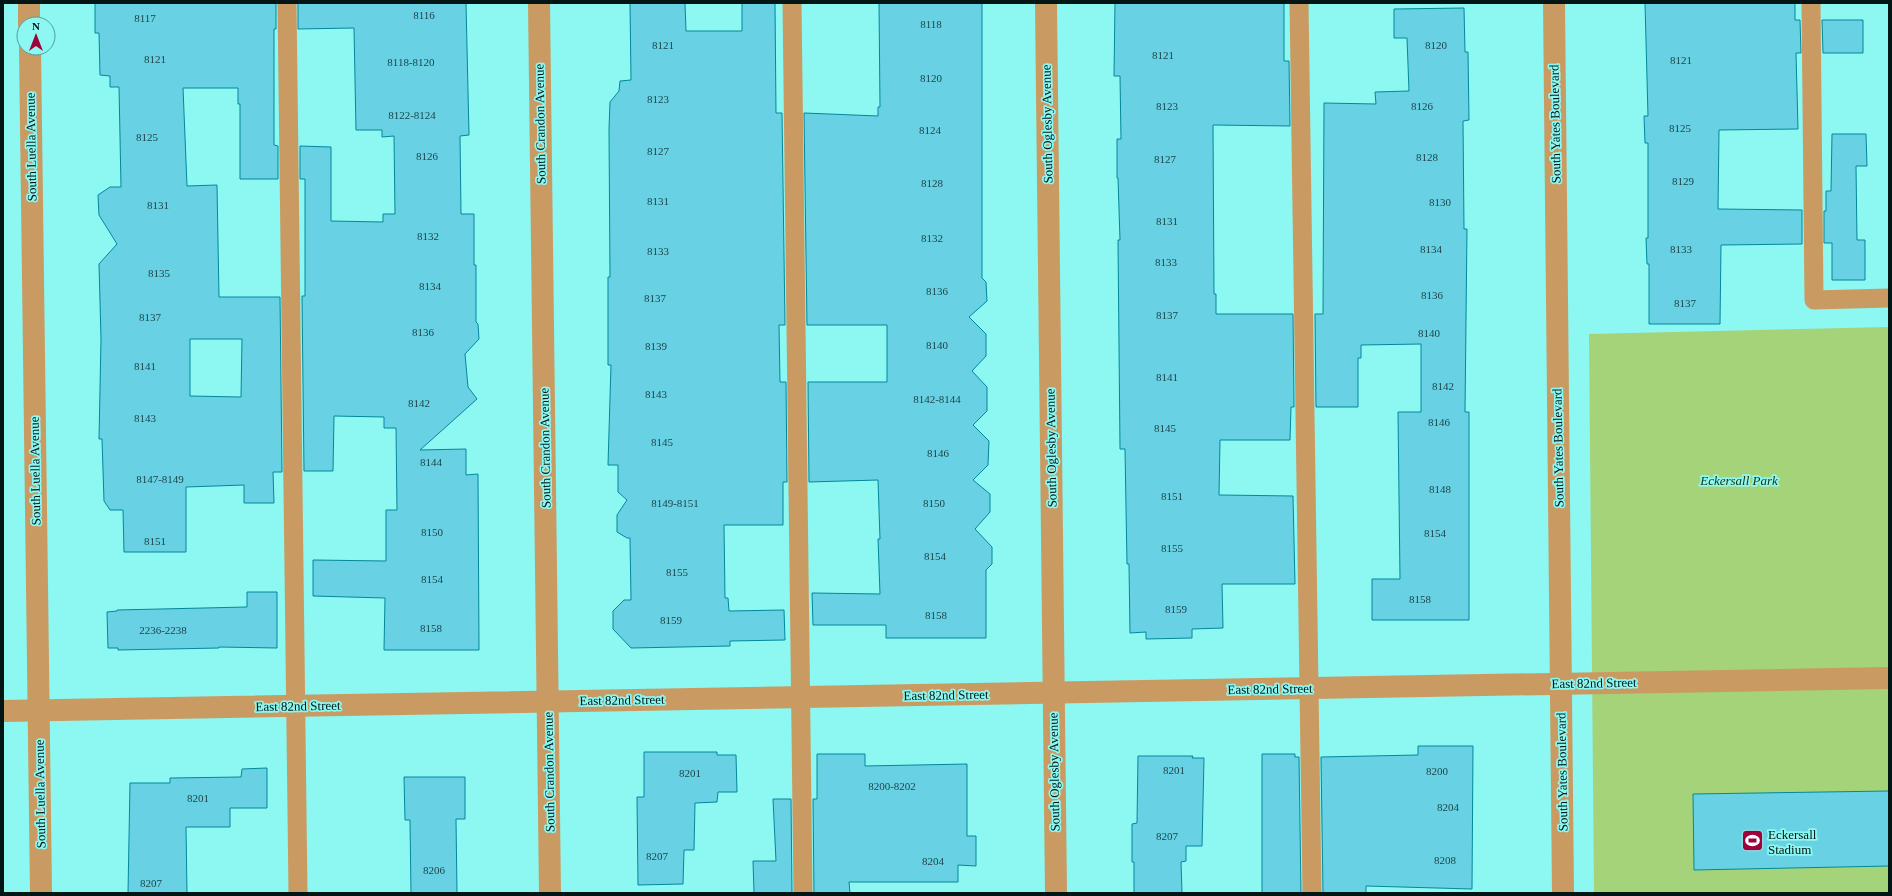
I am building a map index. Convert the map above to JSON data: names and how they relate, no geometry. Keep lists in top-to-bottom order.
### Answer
{
  "streets": {
    "street": [
      "South Crandon Avenue",
      "South Oglesby Avenue",
      "South Yates Boulevard",
      "South Luella Avenue",
      "East 82nd Street"
    ]
  },
  "crossings": [
    ["South Crandon Avenue", "East 82nd Street"],
    ["South Oglesby Avenue", "East 82nd Street"],
    ["South Yates Boulevard", "East 82nd Street"],
    ["South Luella Avenue", "East 82nd Street"]
  ],
  "parks": ["Eckersall Park"],
  "places": {
    "sports": ["Eckersall Stadium"]
  },
  "house_numbers": [
    "8116",
    "8117",
    "8118",
    "8121",
    "8120",
    "8121",
    "8121",
    "8121",
    "8118-8120",
    "8120",
    "8123",
    "8123",
    "8126",
    "8122-8124",
    "8125",
    "8124",
    "8125",
    "8127",
    "8126",
    "8128",
    "8127",
    "8129",
    "8128",
    "8131",
    "8130",
    "8131",
    "8131",
    "8132",
    "8132",
    "8134",
    "8133",
    "8133",
    "8133",
    "8135",
    "8134",
    "8136",
    "8136",
    "8137",
    "8137",
    "8137",
    "8137",
    "8136",
    "8140",
    "8140",
    "8139",
    "8141",
    "8141",
    "8142",
    "8143",
    "8142-8144",
    "8142",
    "8143",
    "8146",
    "8145",
    "8145",
    "8146",
    "8144",
    "8147-8149",
    "8148",
    "8151",
    "8149-8151",
    "8150",
    "8150",
    "8154",
    "8151",
    "8155",
    "8154",
    "8155",
    "8154",
    "8158",
    "8159",
    "8158",
    "8159",
    "8158",
    "2236-2238",
    "8201",
    "8200",
    "8201",
    "8200-8202",
    "8201",
    "8204",
    "8207",
    "8207",
    "8208",
    "8204",
    "8206",
    "8207"
  ],
  "north": "top"
}
